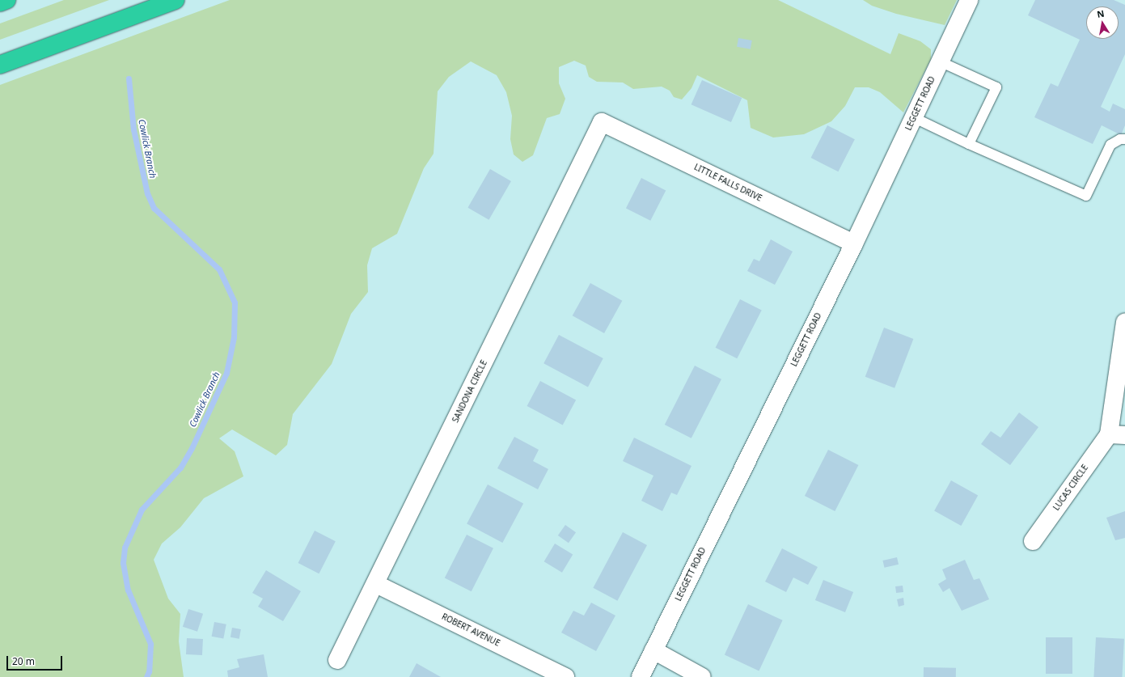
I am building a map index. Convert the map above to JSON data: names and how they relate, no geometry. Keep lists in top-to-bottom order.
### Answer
{
  "streets": {
    "street": [
      "LEGGETT ROAD",
      "LITTLE FALLS DRIVE",
      "SANDONA CIRCLE",
      "LUCAS CIRCLE",
      "ROBERT AVENUE"
    ]
  },
  "crossings": [
    ["LEGGETT ROAD", "LITTLE FALLS DRIVE"],
    ["LITTLE FALLS DRIVE", "SANDONA CIRCLE"],
    ["SANDONA CIRCLE", "ROBERT AVENUE"]
  ],
  "water": ["Cowlick Branch"],
  "scale_bar": "20 m",
  "north": "top"
}
